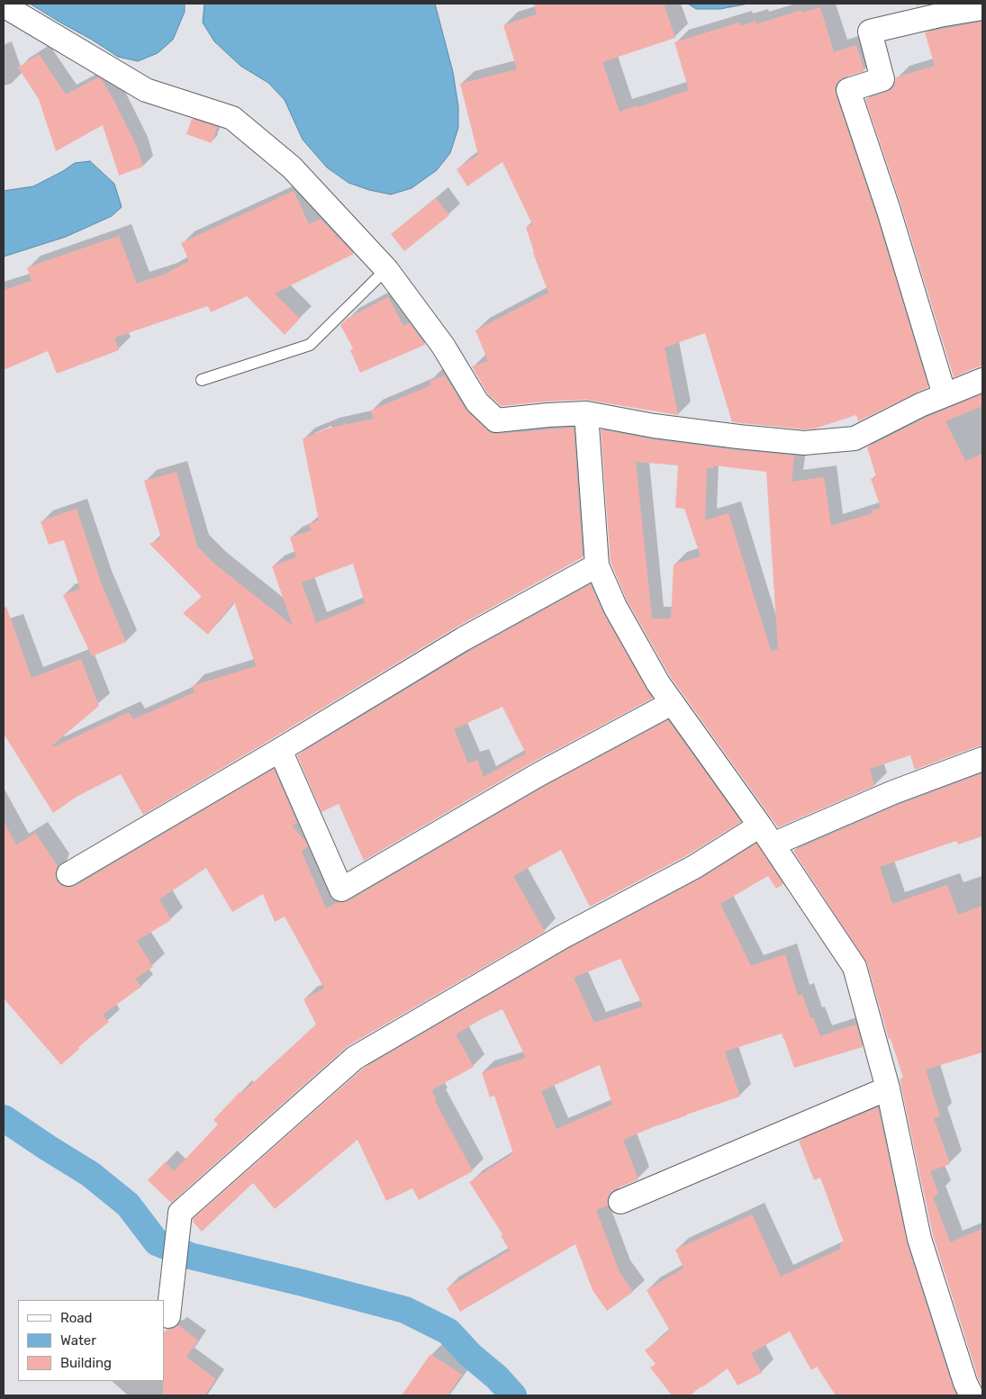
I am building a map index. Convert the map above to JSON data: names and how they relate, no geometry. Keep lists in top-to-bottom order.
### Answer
{
  "legend": ["Road", "Water", "Building"]
}
